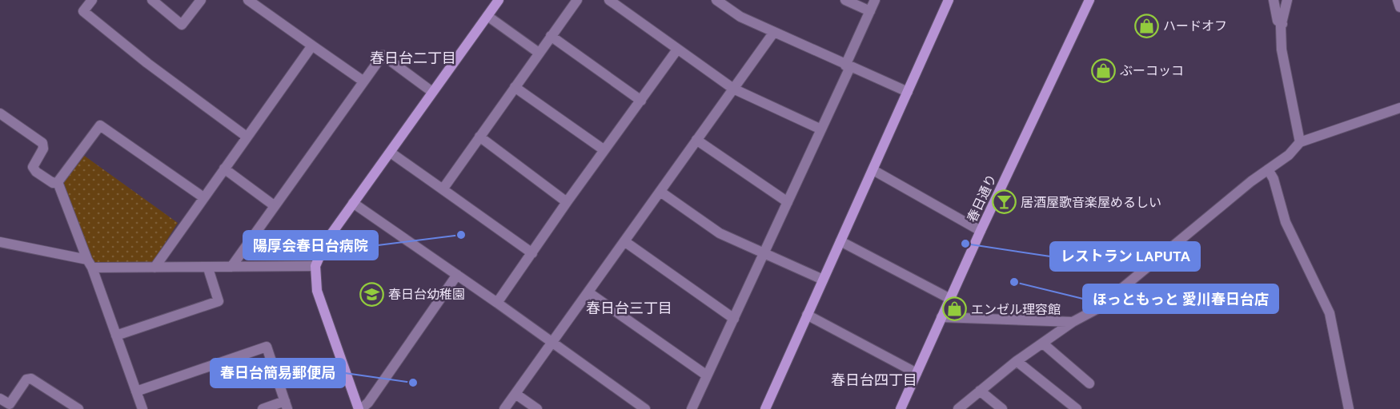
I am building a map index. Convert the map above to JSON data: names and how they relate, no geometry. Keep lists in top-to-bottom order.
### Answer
{
  "streets": {
    "street": ["春日通り"]
  },
  "districts": ["春日台二丁目", "春日台三丁目", "春日台四丁目"],
  "places": {
    "shop": ["ハードオフ", "ぶーコッコ", "エンゼル理容館"],
    "bar": ["居酒屋歌音楽屋めるしい"],
    "other": [
      "陽厚会春日台病院",
      "レストラン LAPUTA",
      "ほっともっと 愛川春日台店",
      "春日台簡易郵便局"
    ],
    "school or university": ["春日台幼稚園"]
  }
}
